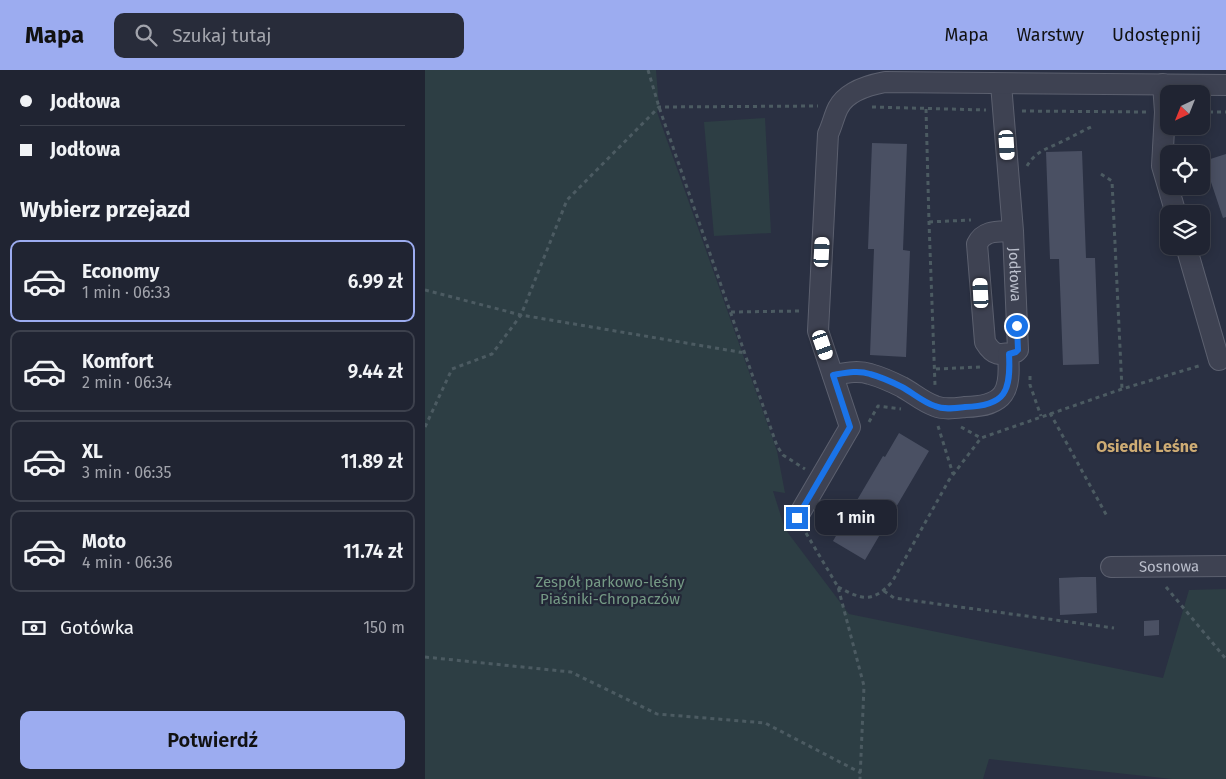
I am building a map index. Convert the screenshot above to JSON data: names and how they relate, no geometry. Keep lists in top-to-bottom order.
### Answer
{
  "streets": {
    "street": ["Jodłowa", "Sosnowa"]
  },
  "districts": ["Osiedle Leśne"],
  "parks": ["Zespół parkowo-leśny Piaśniki-Chropaczów"],
  "north": "bottom left",
  "page": {
    "header": "Mapa",
    "search": "Szukaj tutaj",
    "nav": ["Mapa", "Warstwy", "Udostępnij"],
    "banner": ["Jodłowa", "Jodłowa"],
    "heading": "Wybierz przejazd",
    "list": [
      {
        "name": "Economy",
        "note": "1 min · 06:33",
        "value": "6.99 zł"
      },
      {
        "name": "Komfort",
        "note": "2 min · 06:34",
        "value": "9.44 zł"
      },
      {
        "name": "XL",
        "note": "3 min · 06:35",
        "value": "11.89 zł"
      },
      {
        "name": "Moto",
        "note": "4 min · 06:36",
        "value": "11.74 zł"
      }
    ],
    "bubble": "1 min",
    "pay": ["Gotówka", "150 m"],
    "buttons": "Potwierdź"
  }
}
